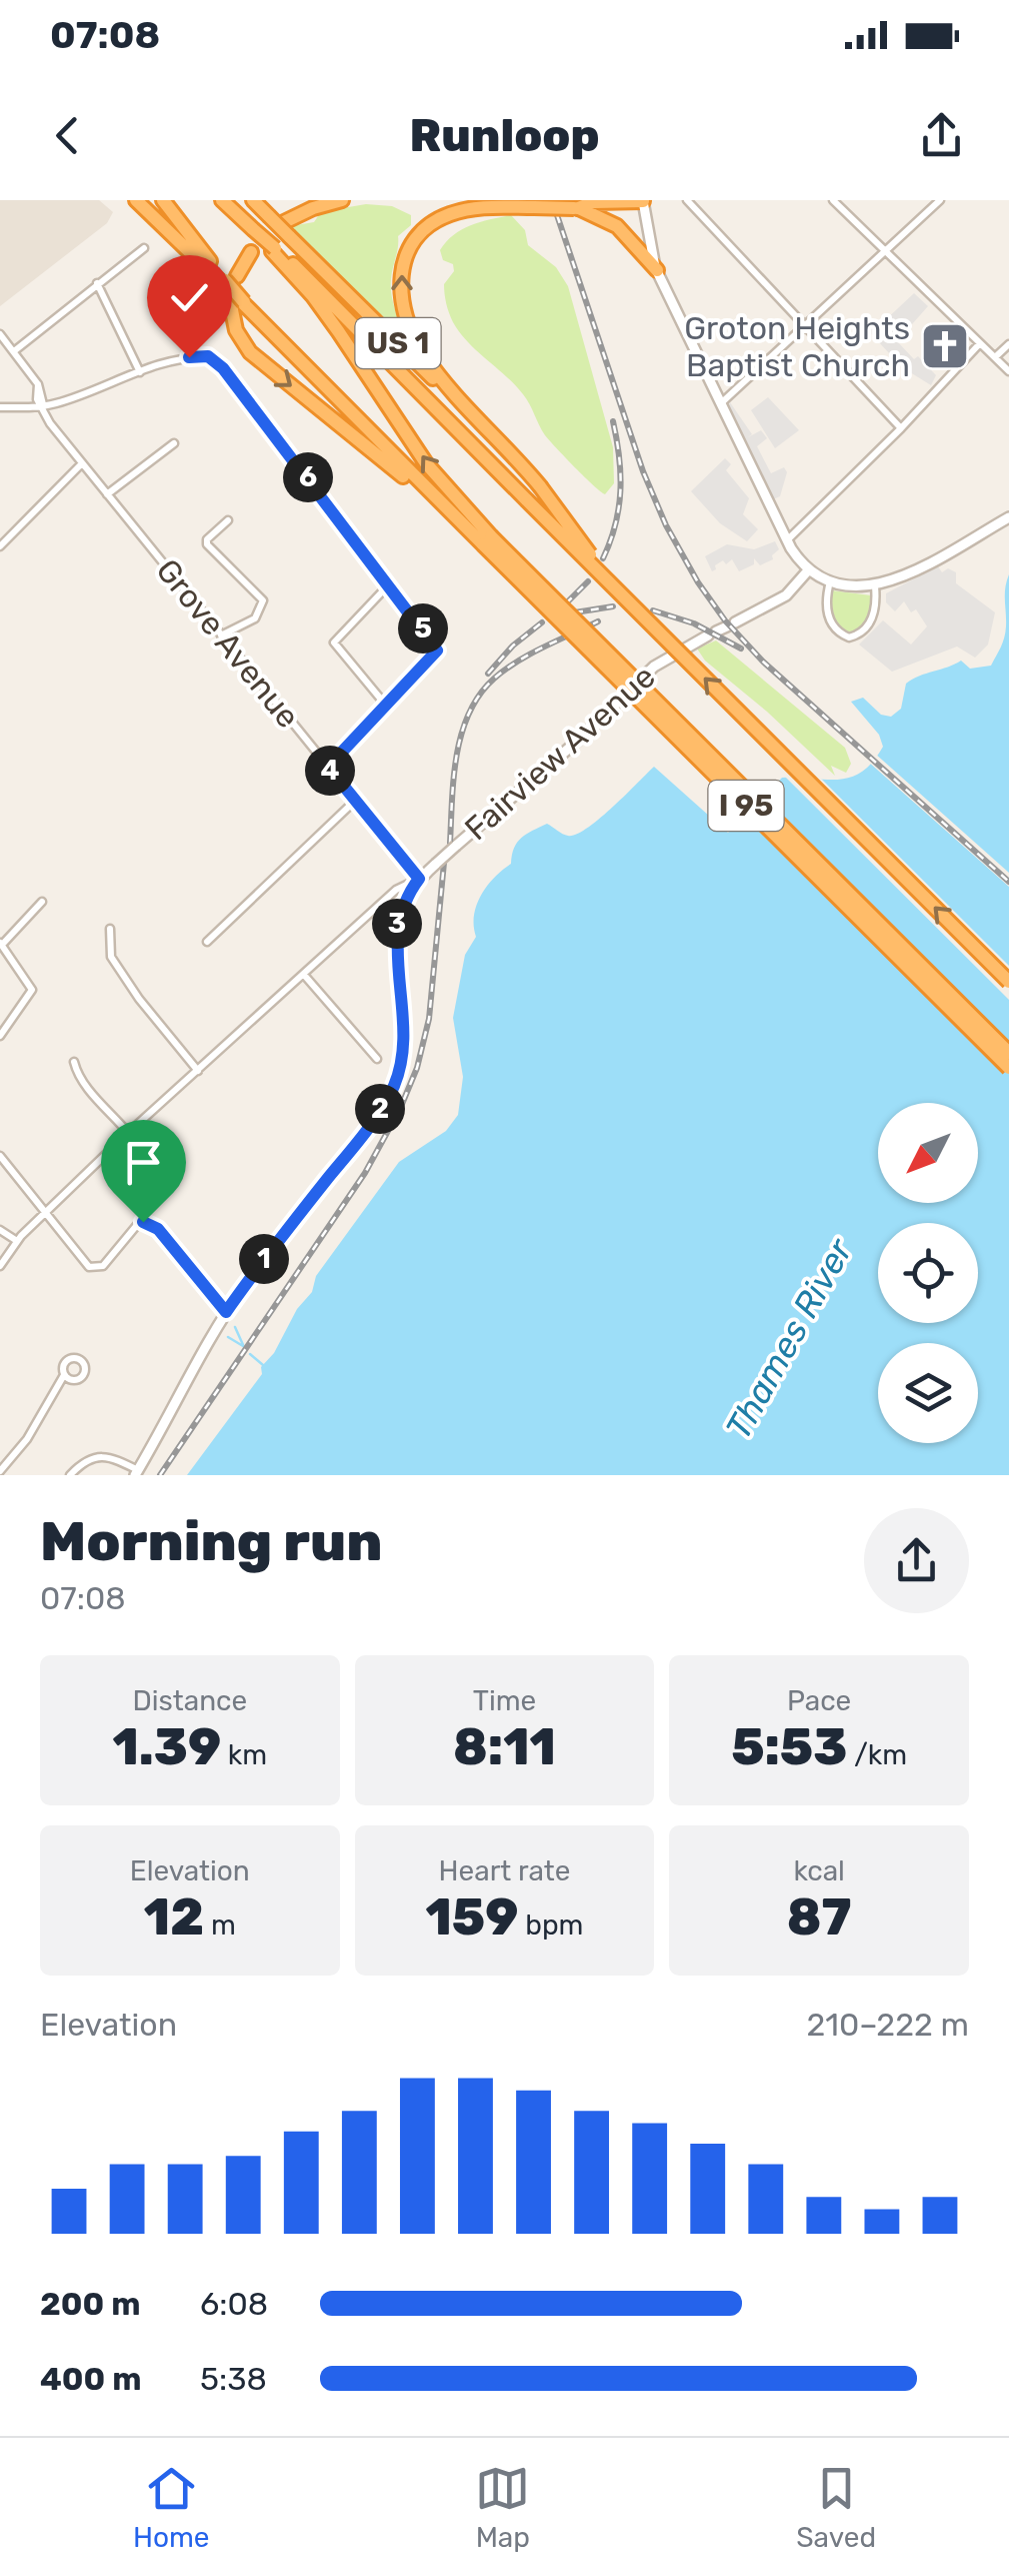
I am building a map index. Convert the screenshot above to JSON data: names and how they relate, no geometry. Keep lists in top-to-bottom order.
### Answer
{
  "streets": {
    "highway": ["US 1", "I 95"],
    "street": ["Grove Avenue", "Fairview Avenue"]
  },
  "crossings": [
    ["US 1", "I 95"],
    ["Grove Avenue", "Fairview Avenue"]
  ],
  "water": ["Thames River"],
  "places": {
    "church": ["Groton Heights Baptist Church"]
  },
  "north": "bottom left",
  "page": {
    "status": "07:08",
    "header": "Runloop",
    "pins": [
      "6",
      "5",
      "4",
      "3",
      "2",
      "1"
    ],
    "heading": ["Morning run", "07:08"],
    "stats": [
      ["Distance", "1.39 km"],
      ["Time", "8:11"],
      ["Pace", "5:53 /km"],
      ["Elevation", "12 m"],
      ["Heart rate", "159 bpm"],
      ["kcal", "87"]
    ],
    "chart": ["Elevation", "210–222 m"],
    "list": [
      {
        "name": "200 m",
        "note": "6:08"
      },
      {
        "name": "400 m",
        "note": "5:38"
      }
    ],
    "tabs": ["Home", "Map", "Saved"]
  }
}
